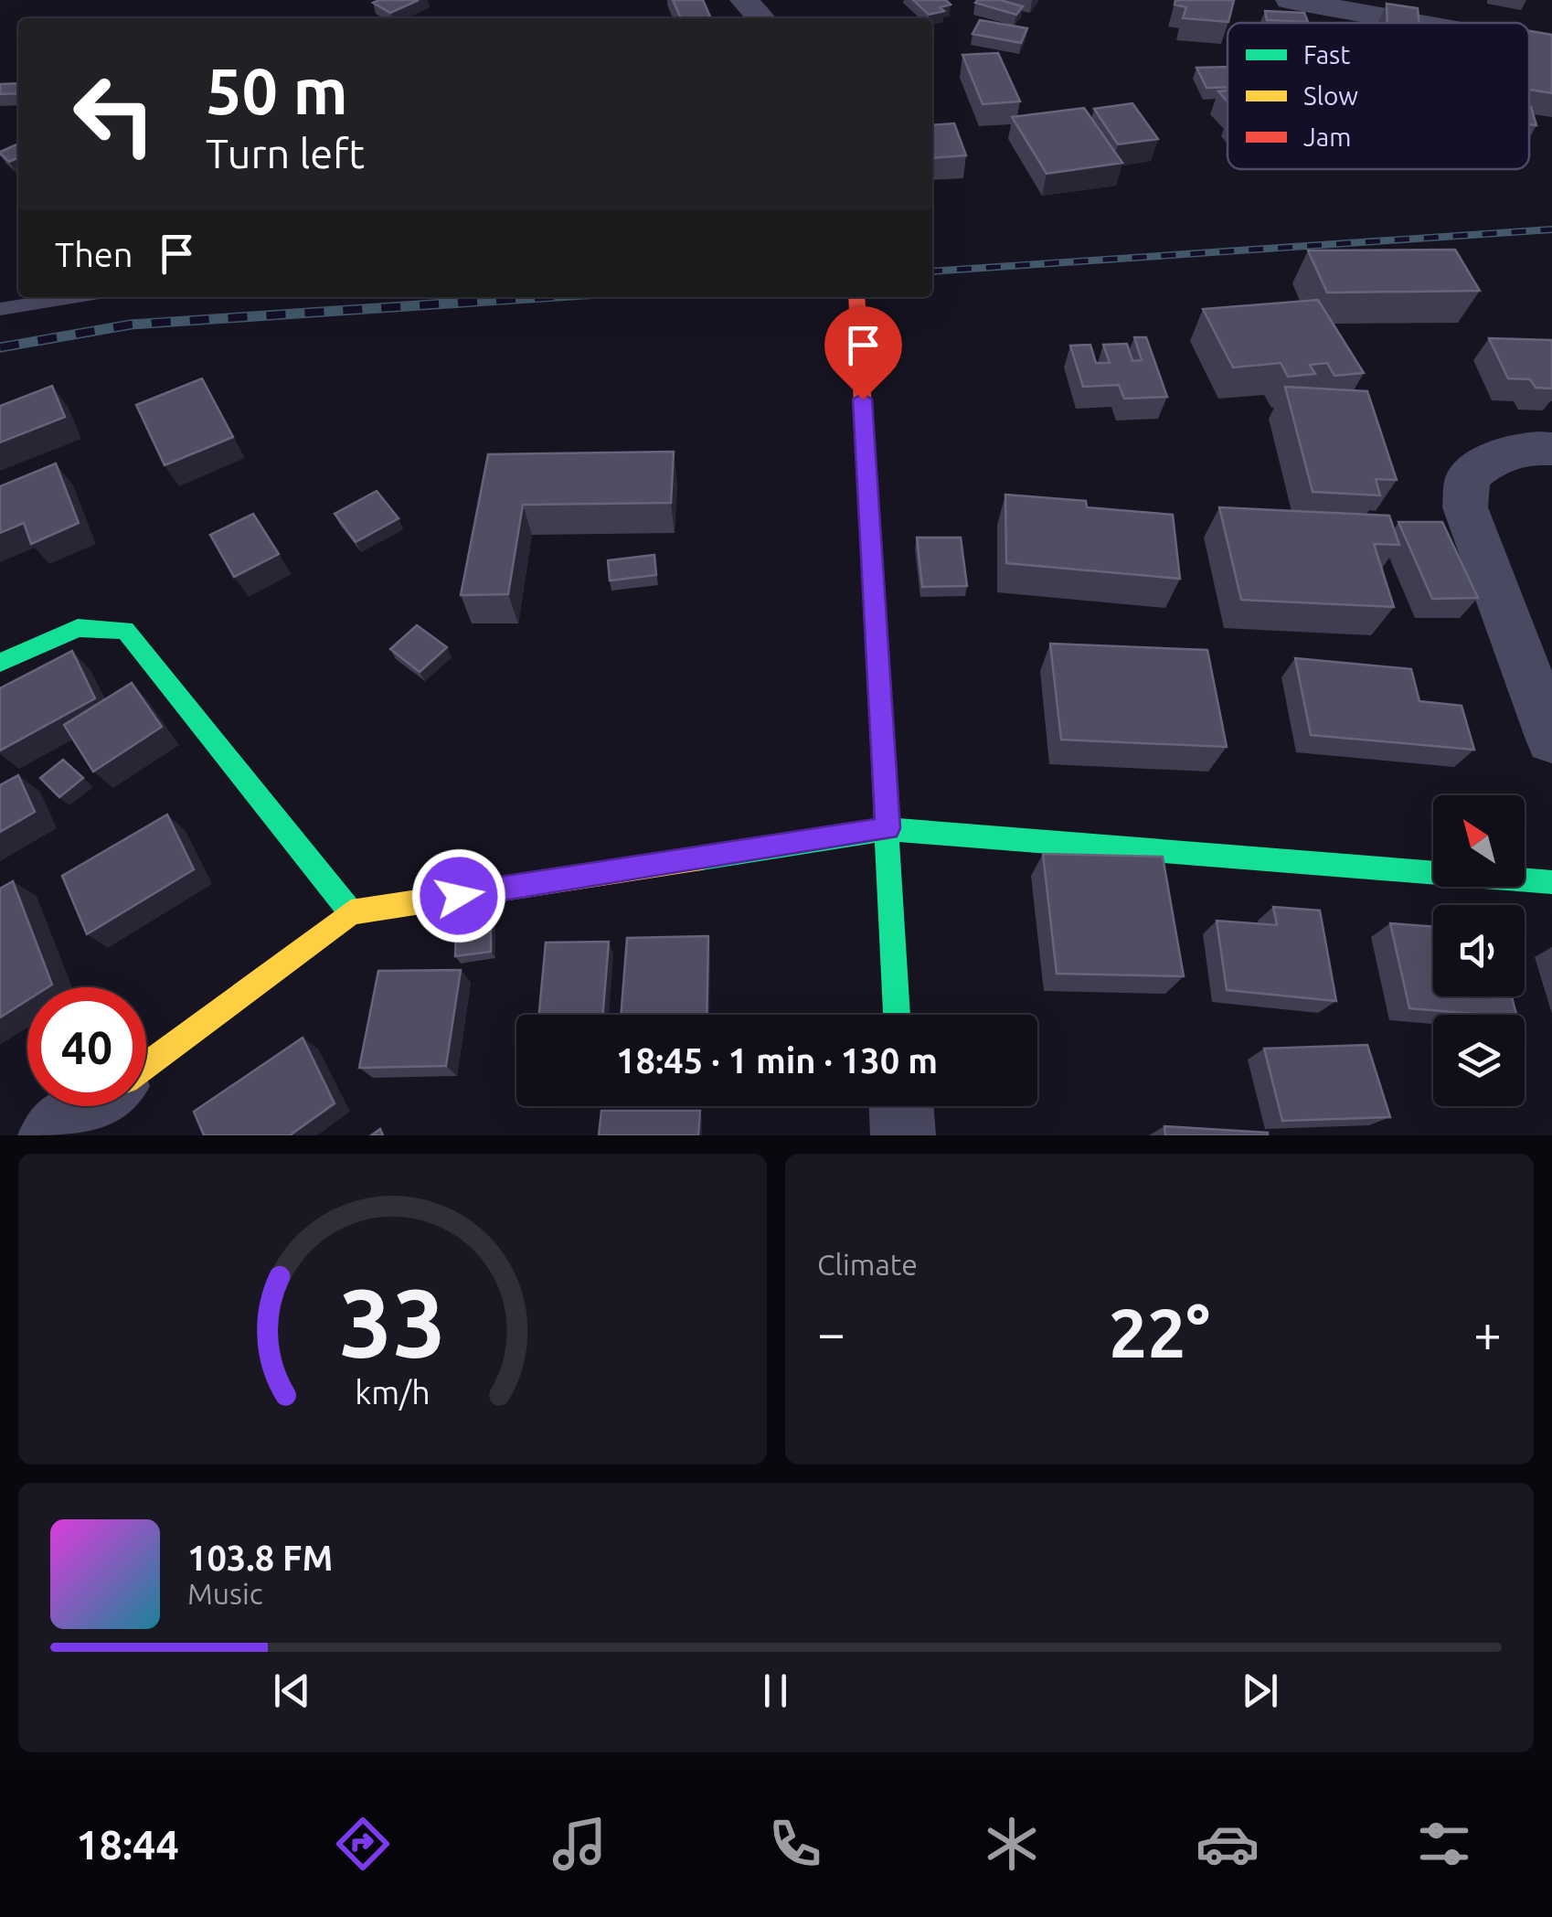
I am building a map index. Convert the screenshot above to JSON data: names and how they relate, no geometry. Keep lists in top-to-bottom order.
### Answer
{
  "legend": ["Fast", "Slow", "Jam"],
  "north": "top left",
  "page": {
    "turn": ["50 m", "Turn left"],
    "then": "Then",
    "limit": "40",
    "trip": "18:45 · 1 min · 130 m",
    "tile": "Climate",
    "heat": ["−", "22°", "+"],
    "song": ["103.8 FM", "Music"],
    "tabs": "18:44",
    "gauge": ["33", "km/h"]
  }
}
